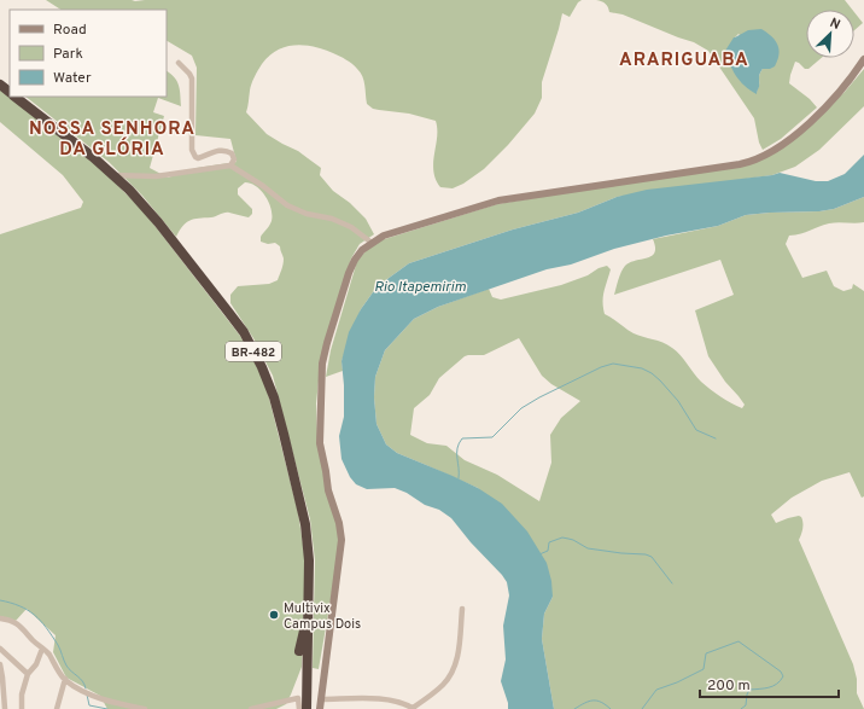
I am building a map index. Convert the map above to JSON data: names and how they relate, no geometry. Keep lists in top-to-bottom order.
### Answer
{
  "streets": {
    "highway": ["BR-482"]
  },
  "districts": ["ARARIGUABA", "NOSSA SENHORA DA GLÓRIA"],
  "water": ["Rio Itapemirim"],
  "places": ["Multivix Campus Dois"],
  "legend": ["Road", "Park", "Water"],
  "scale_bar": "200 m",
  "north": "top right"
}
